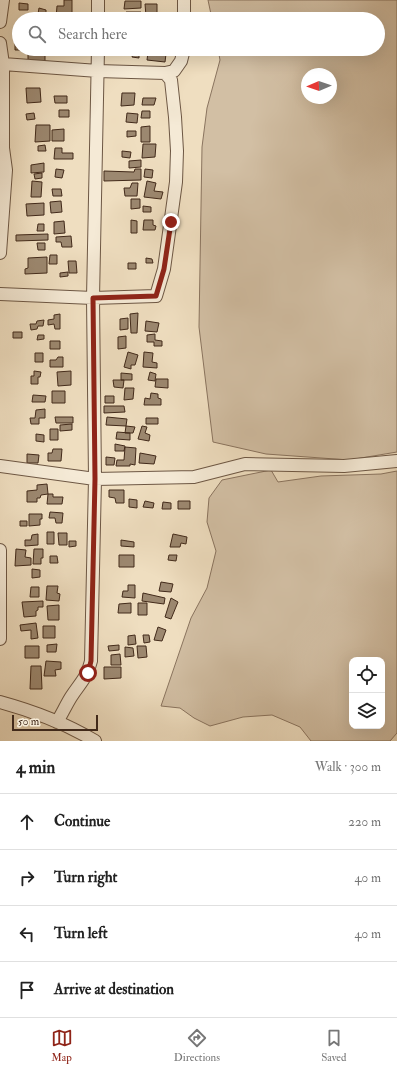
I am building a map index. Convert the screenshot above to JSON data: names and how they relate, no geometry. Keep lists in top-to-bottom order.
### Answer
{
  "scale_bar": "50 m",
  "north": "left",
  "page": {
    "search": "Search here",
    "scale": "50 m",
    "heading": ["4 min", "Walk · 300 m"],
    "list": [
      ["Continue", "220 m"],
      ["Turn right", "40 m"],
      ["Turn left", "40 m"],
      "Arrive at destination"
    ],
    "nav": ["Map", "Directions", "Saved"]
  }
}
